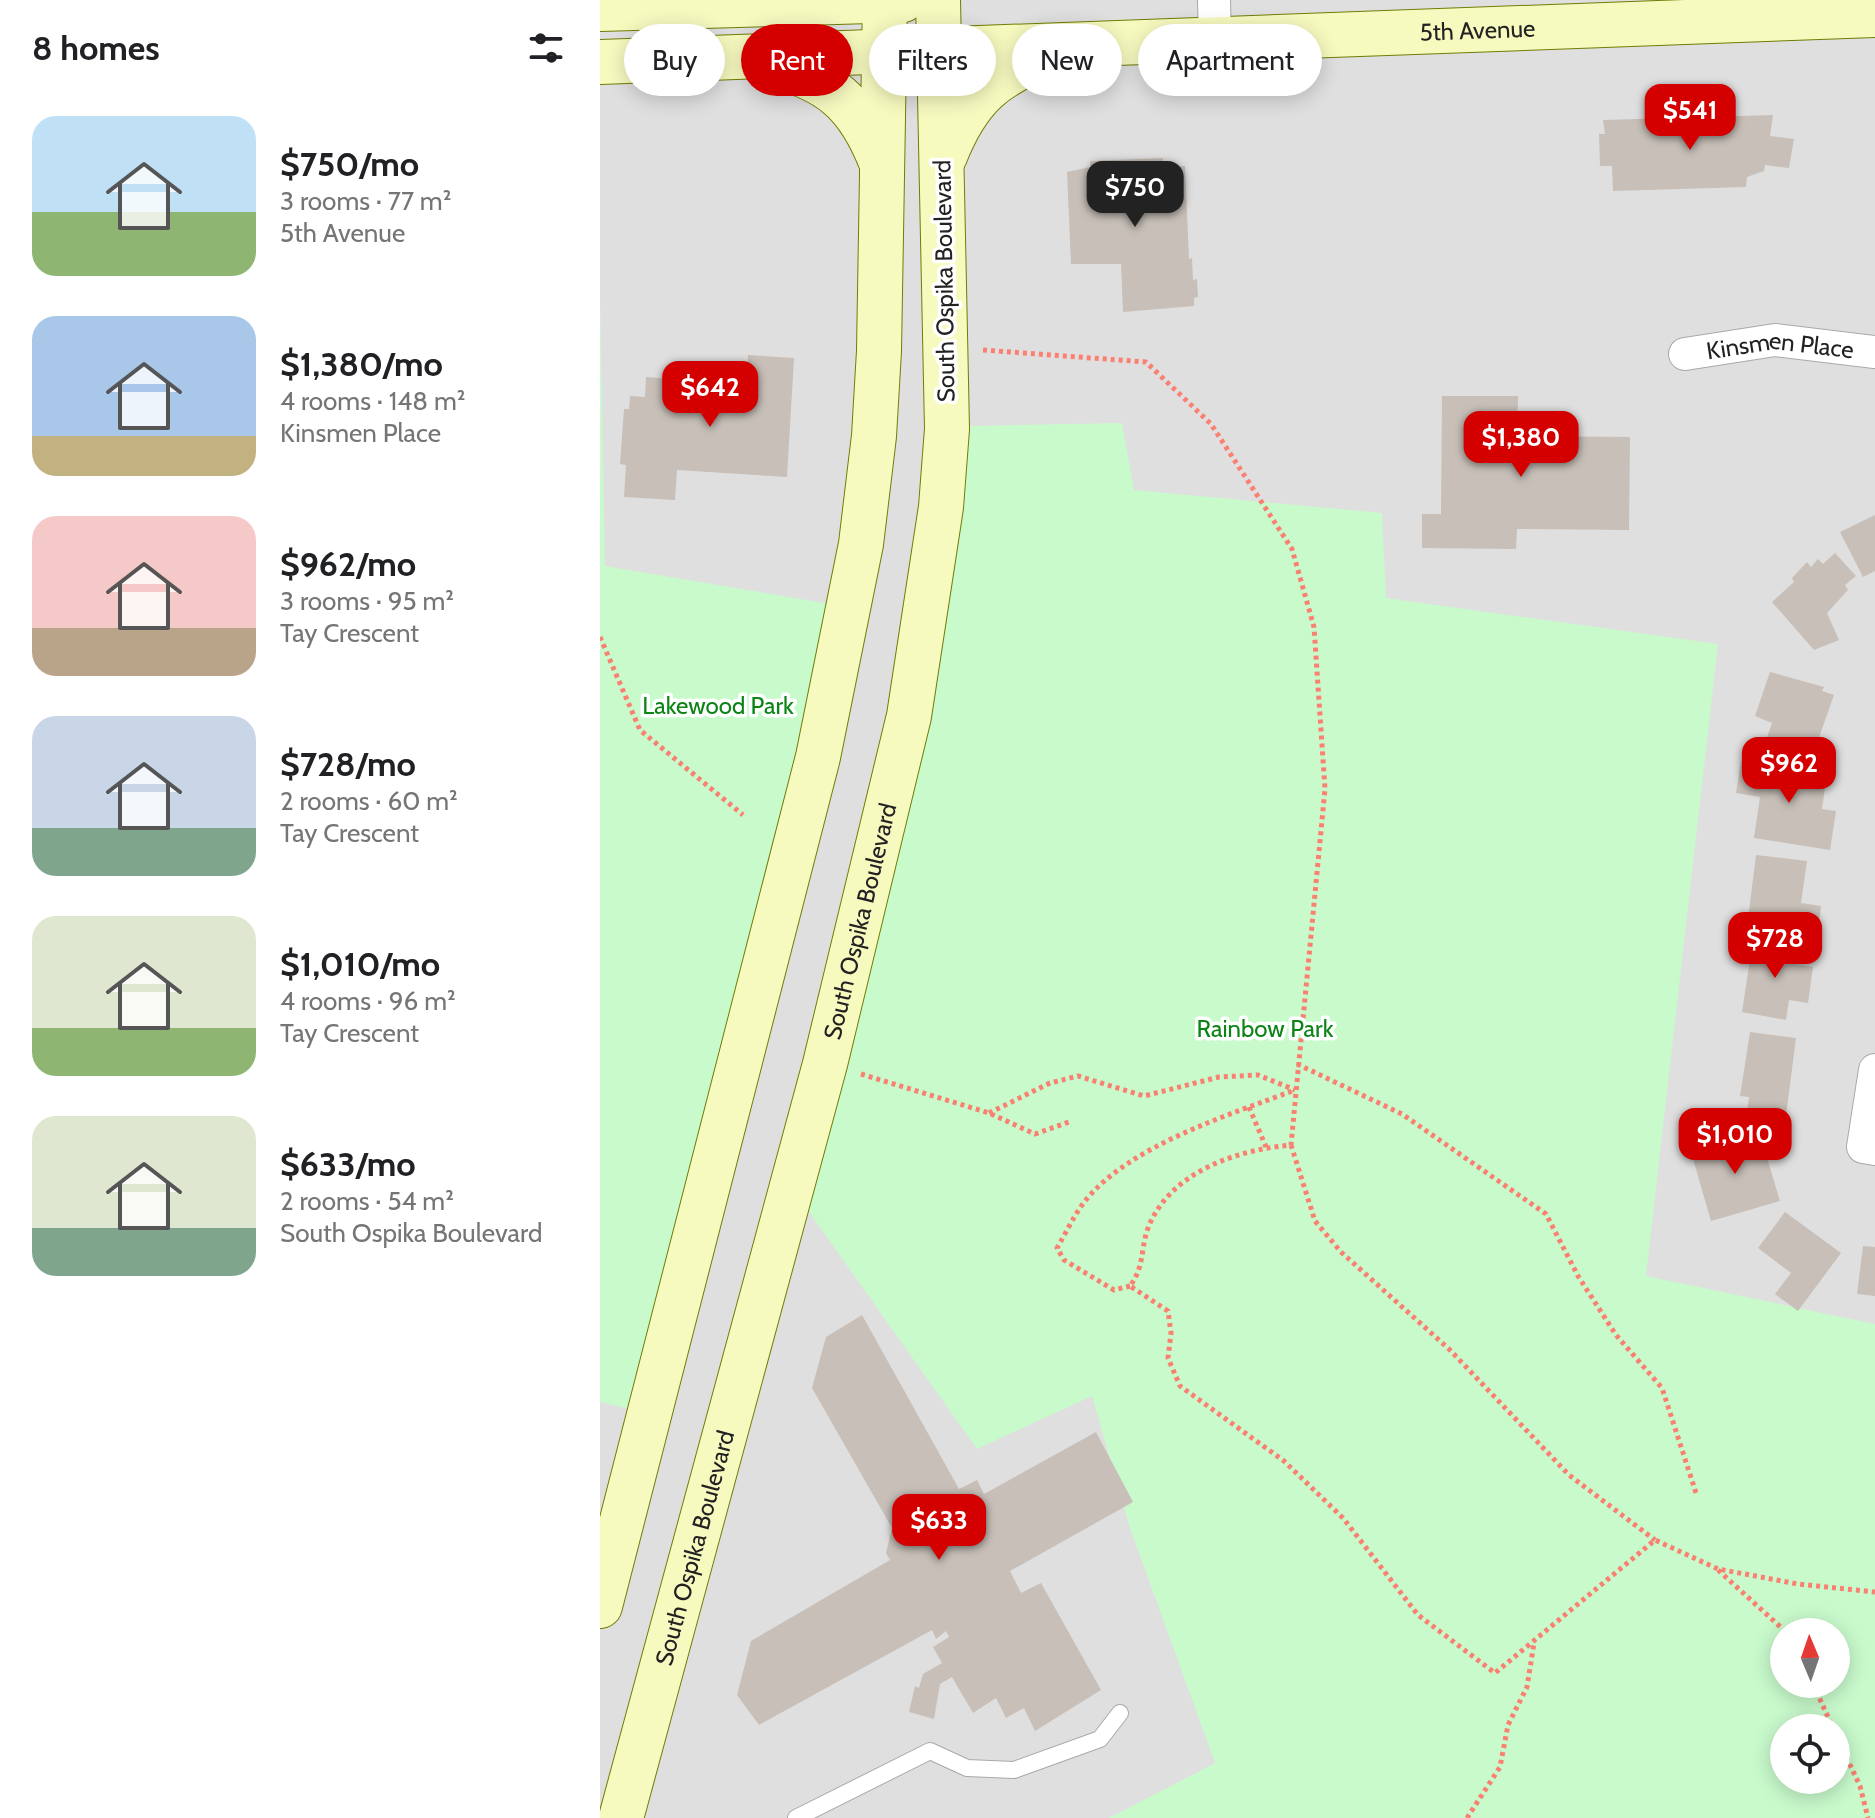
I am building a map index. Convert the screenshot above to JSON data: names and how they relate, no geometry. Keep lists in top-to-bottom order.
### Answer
{
  "streets": {
    "main road": ["5th Avenue", "South Ospika Boulevard"],
    "street": ["Kinsmen Place"]
  },
  "parks": ["Lakewood Park", "Rainbow Park"],
  "north": "top",
  "page": {
    "heading": "8 homes",
    "chip": [
      "Buy",
      "Rent",
      "Filters",
      "New",
      "Apartment"
    ],
    "price": [
      "$541",
      "$750",
      "$642",
      "$1,380",
      "$962",
      "$728",
      "$1,010",
      "$633"
    ],
    "list": [
      {
        "name": "$750/mo",
        "note": "3 rooms · 77 m² · 5th Avenue"
      },
      {
        "name": "$1,380/mo",
        "note": "4 rooms · 148 m² · Kinsmen Place"
      },
      {
        "name": "$962/mo",
        "note": "3 rooms · 95 m² · Tay Crescent"
      },
      {
        "name": "$728/mo",
        "note": "2 rooms · 60 m² · Tay Crescent"
      },
      {
        "name": "$1,010/mo",
        "note": "4 rooms · 96 m² · Tay Crescent"
      },
      {
        "name": "$633/mo",
        "note": "2 rooms · 54 m² · South Ospika Boulevard"
      }
    ]
  }
}
